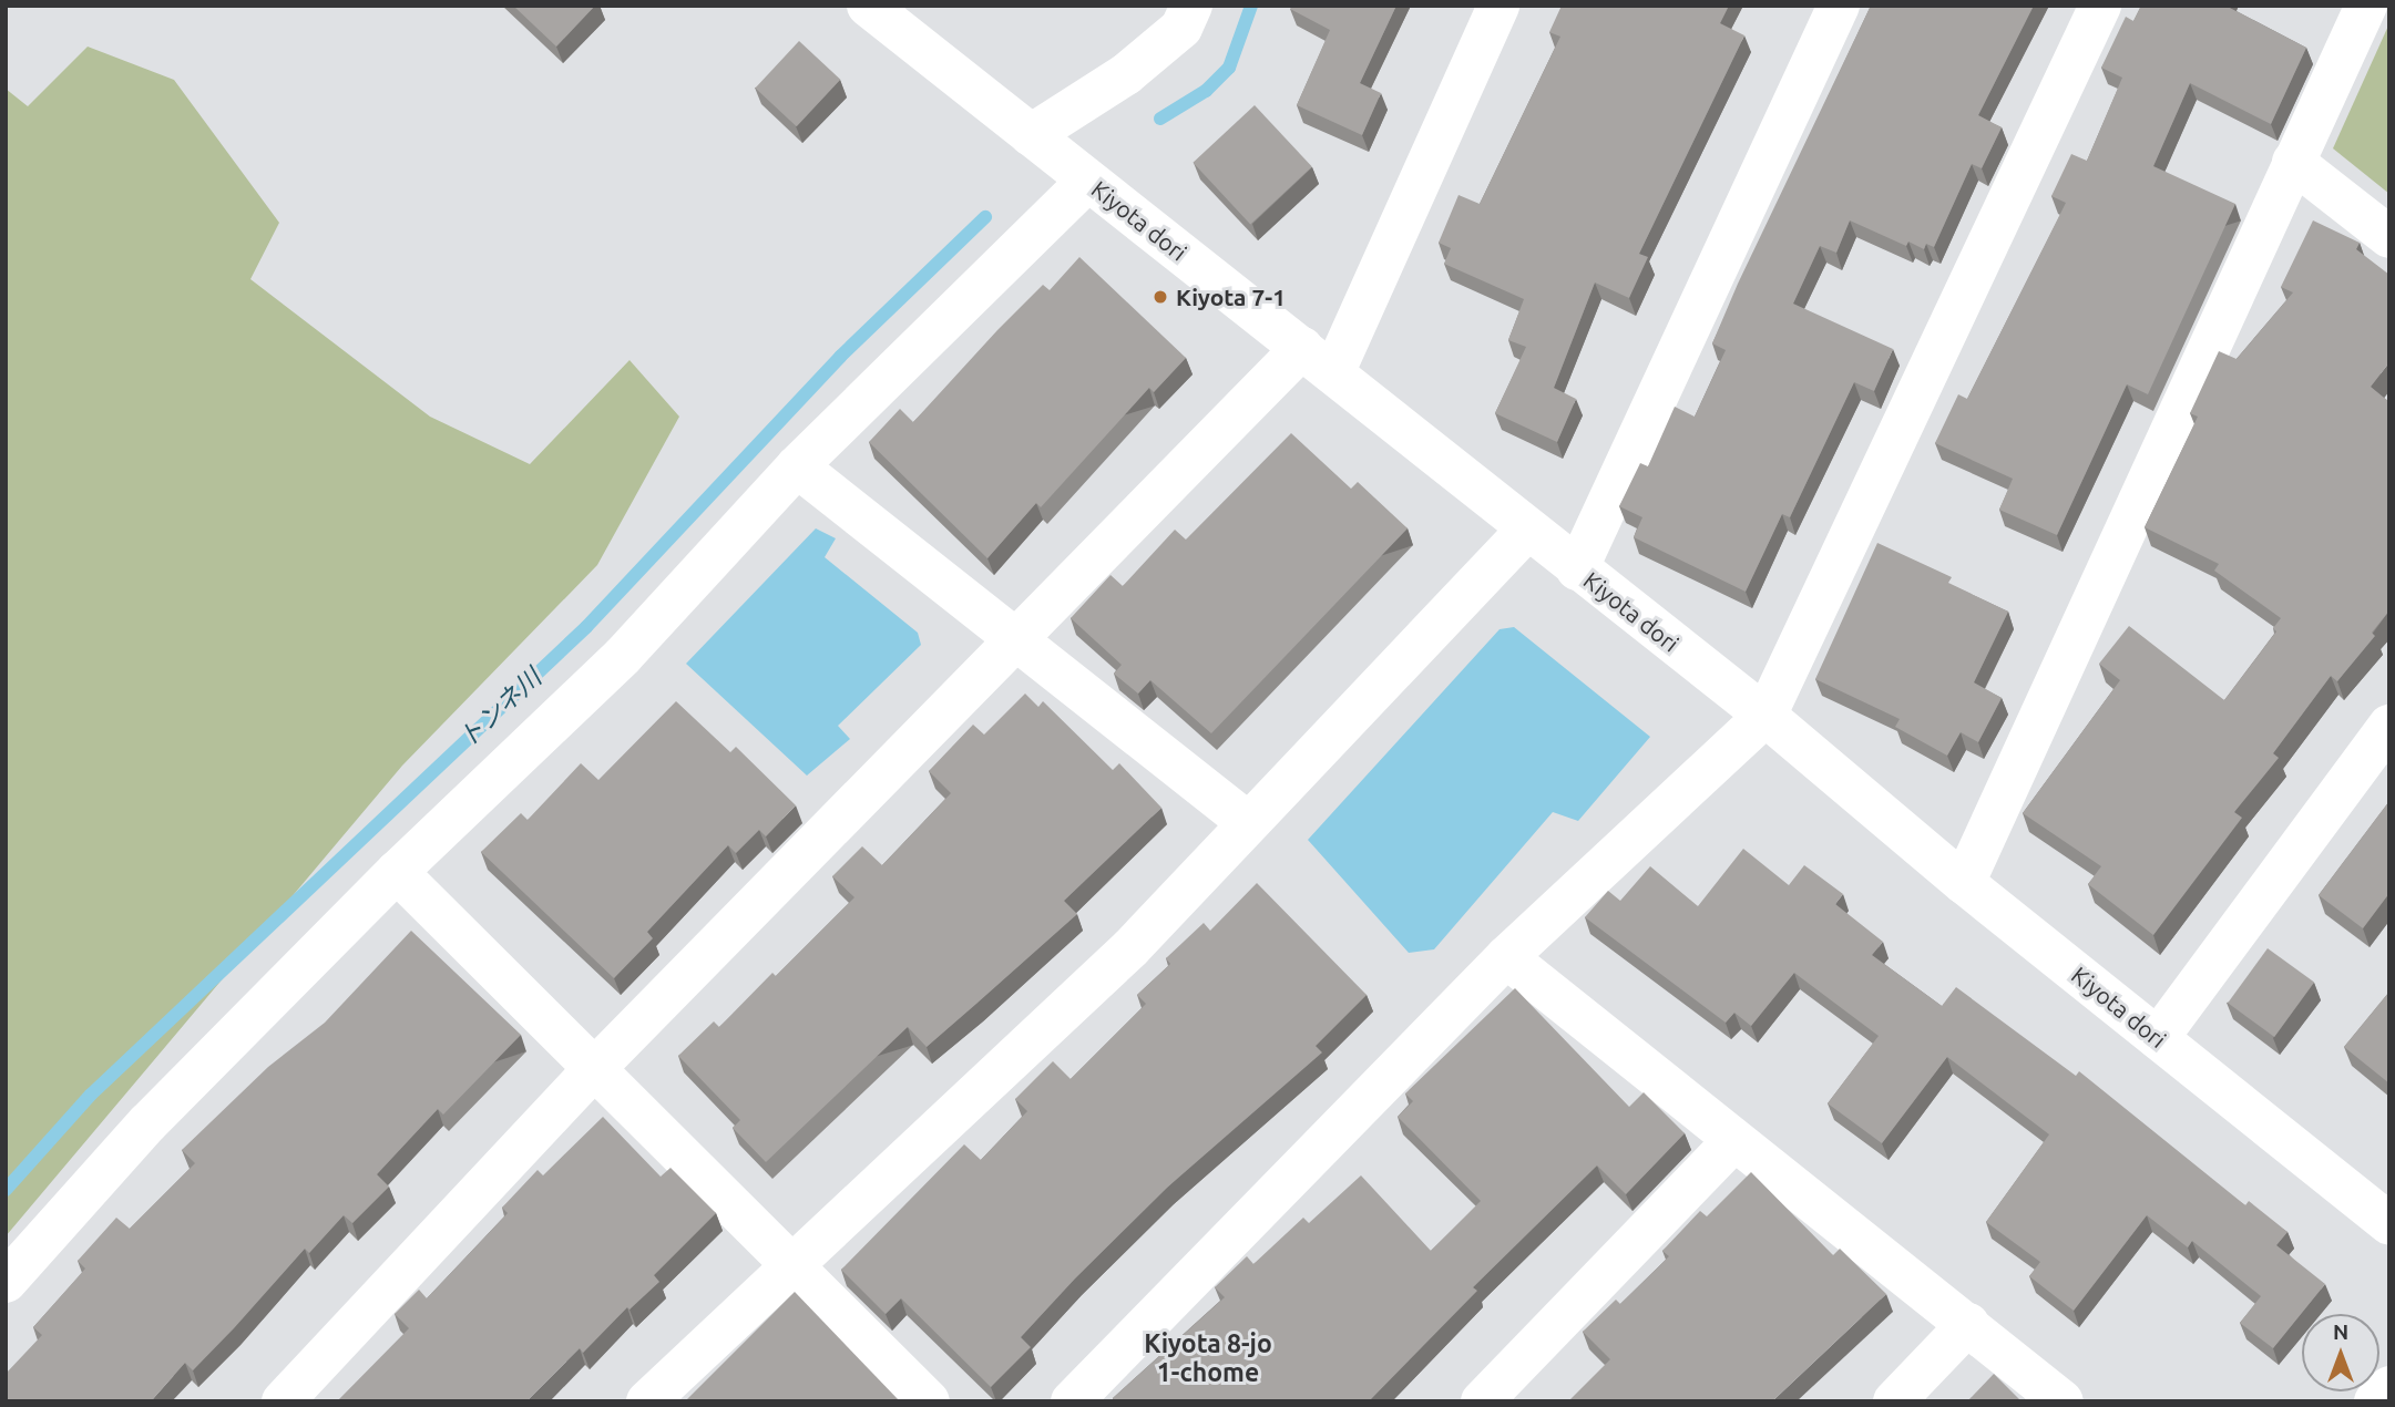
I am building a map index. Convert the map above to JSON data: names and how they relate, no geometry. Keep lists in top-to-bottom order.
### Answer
{
  "streets": {
    "street": ["Kiyota dori"]
  },
  "districts": ["Kiyota 8-jo 1-chome"],
  "water": ["トンネ川"],
  "places": ["Kiyota 7-1"],
  "north": "top"
}
